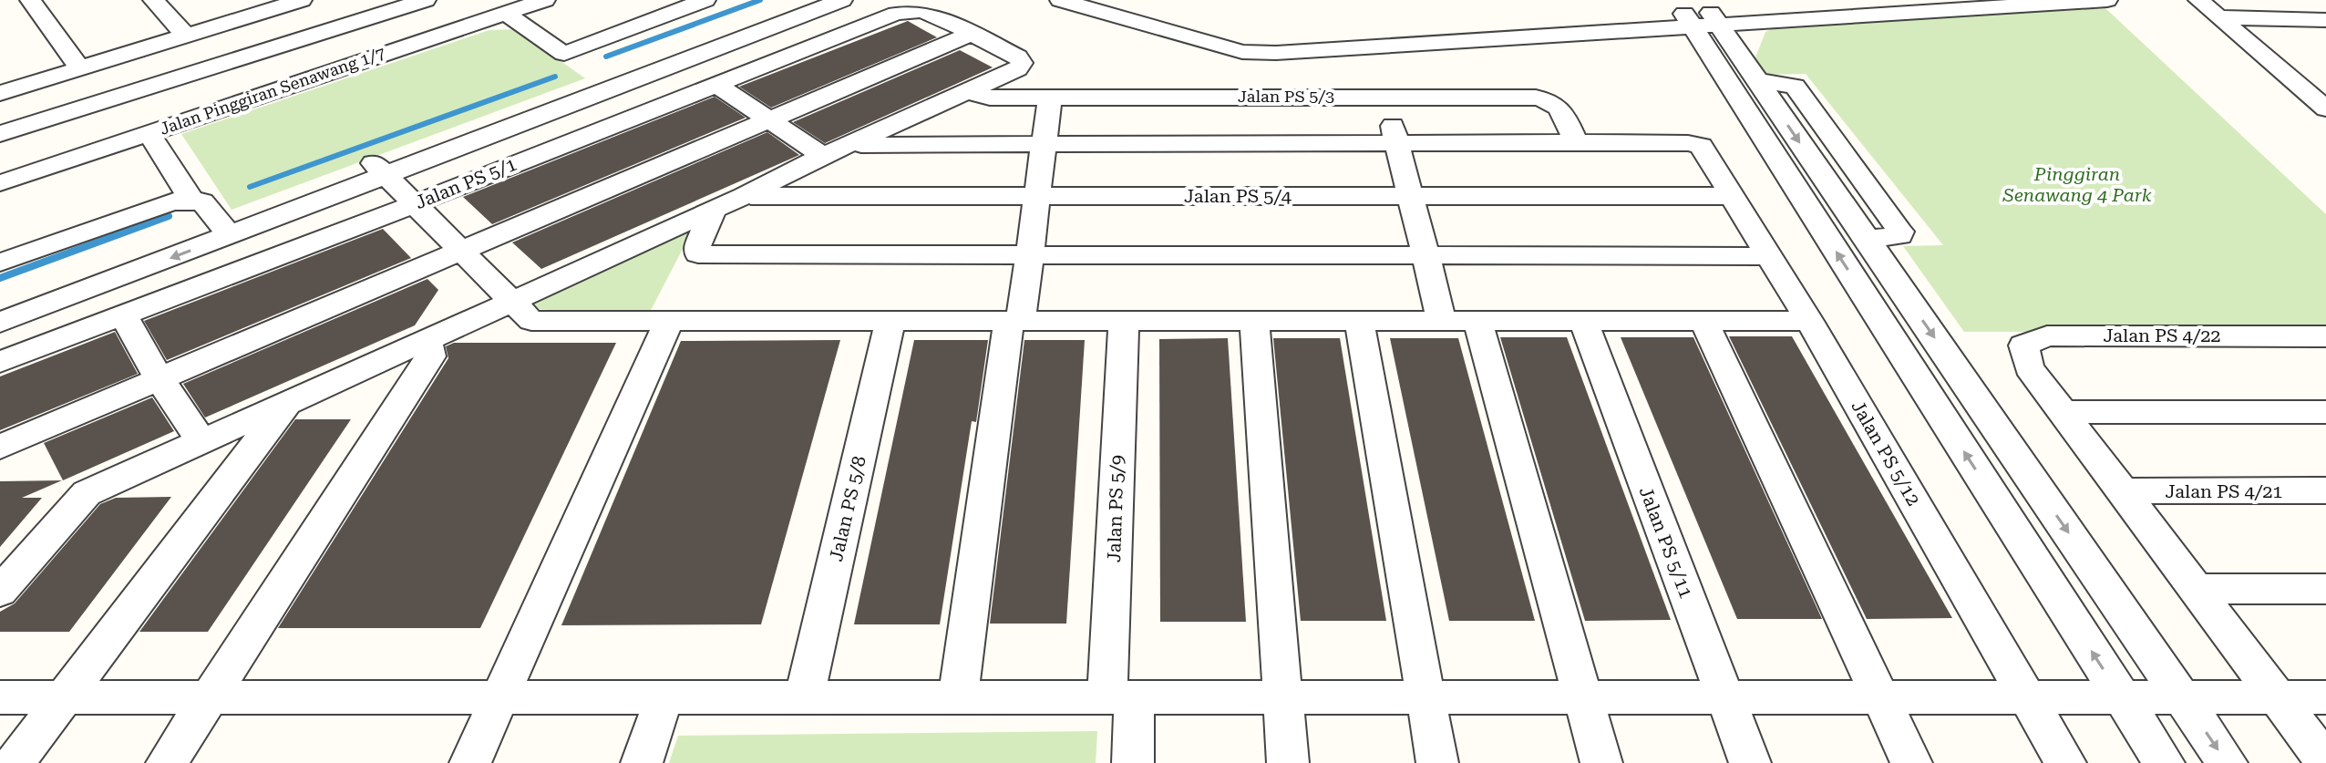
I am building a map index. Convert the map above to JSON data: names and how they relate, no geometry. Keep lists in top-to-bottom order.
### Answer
{
  "streets": {
    "street": [
      "Jalan Pinggiran Senawang 1/7",
      "Jalan PS 5/3",
      "Jalan PS 5/1",
      "Jalan PS 5/4",
      "Jalan PS 4/22",
      "Jalan PS 5/12",
      "Jalan PS 4/21",
      "Jalan PS 5/8",
      "Jalan PS 5/9",
      "Jalan PS 5/11"
    ]
  },
  "crossings": [
    ["Jalan PS 5/3", "Jalan PS 5/12"],
    ["Jalan PS 5/4", "Jalan PS 5/12"]
  ],
  "parks": ["Pinggiran Senawang 4 Park"]
}
